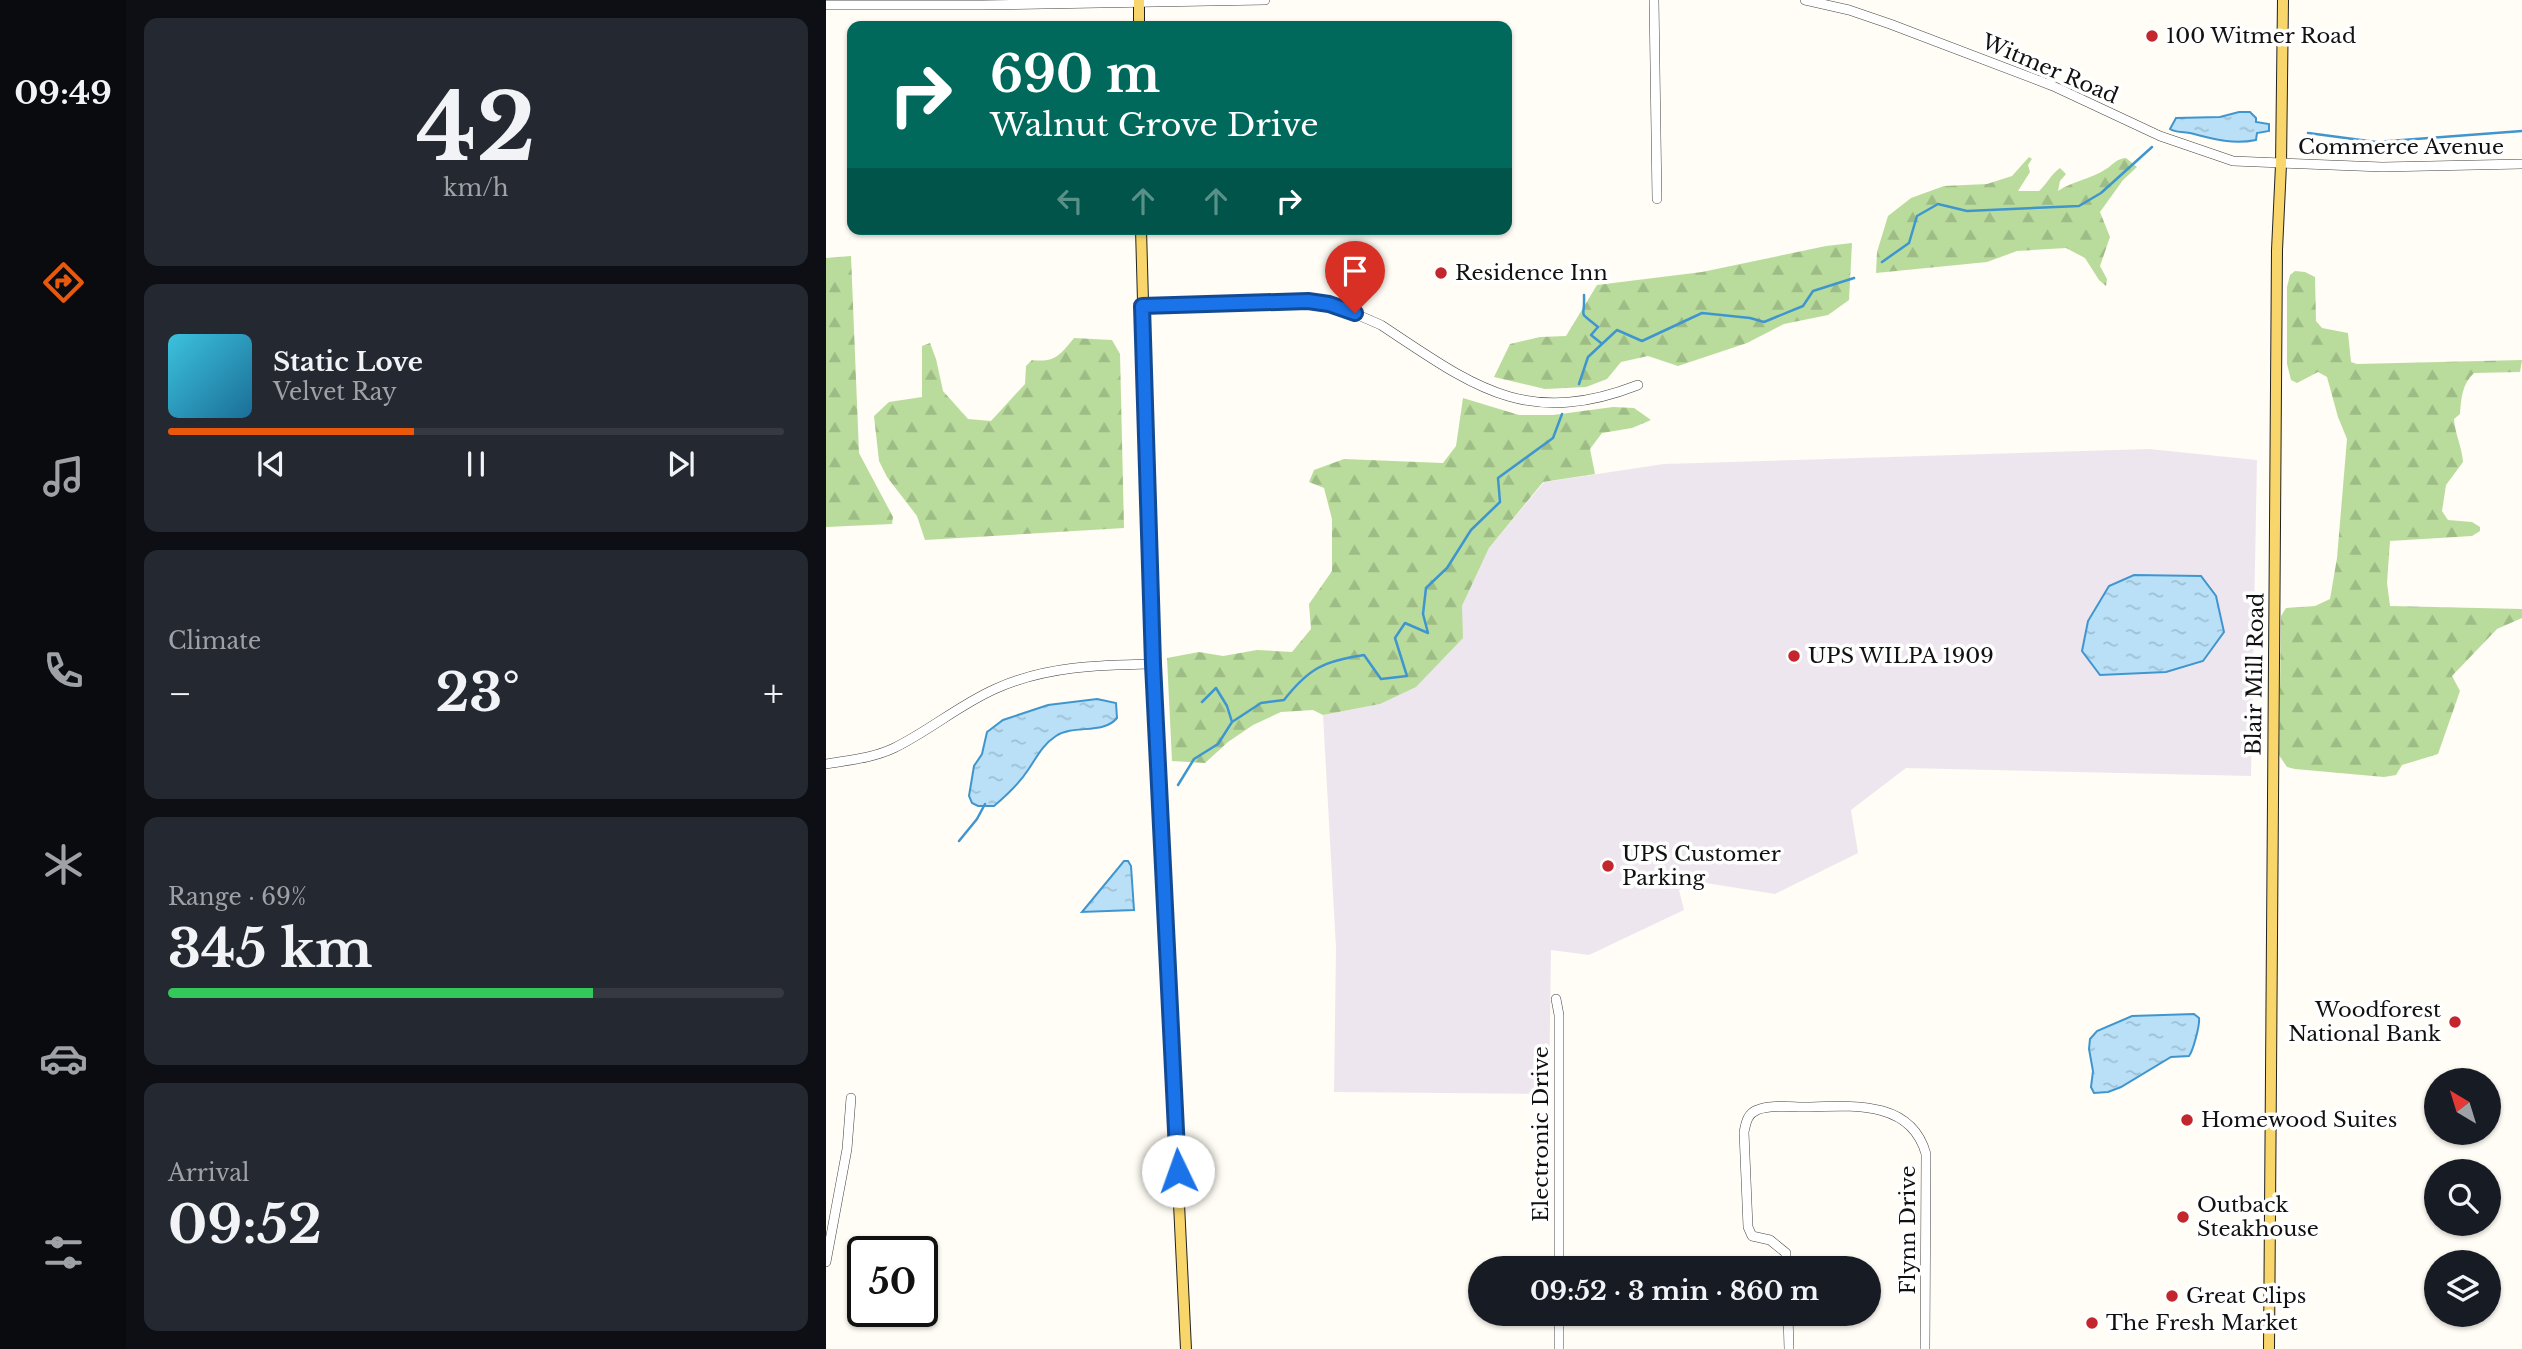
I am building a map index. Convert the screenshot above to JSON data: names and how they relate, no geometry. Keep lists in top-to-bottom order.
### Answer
{
  "streets": {
    "main road": ["Blair Mill Road"],
    "street": [
      "Witmer Road",
      "Commerce Avenue",
      "Electronic Drive",
      "Flynn Drive"
    ]
  },
  "crossings": [
    ["Witmer Road", "Commerce Avenue"],
    ["Witmer Road", "Blair Mill Road"],
    ["Commerce Avenue", "Blair Mill Road"]
  ],
  "places": [
    "100 Witmer Road",
    "Residence Inn",
    "UPS WILPA 1909",
    "UPS Customer Parking",
    "Woodforest National Bank",
    "Homewood Suites",
    "Outback Steakhouse",
    "Great Clips",
    "The Fresh Market"
  ],
  "north": "top left",
  "page": {
    "tabs": "09:49",
    "tile": [
      ["42", "km/h"],
      "Climate",
      ["Range · 69%", "345 km"],
      ["Arrival", "09:52"]
    ],
    "turn": ["690 m", "Walnut Grove Drive"],
    "song": ["Static Love", "Velvet Ray"],
    "heat": ["−", "23°", "+"],
    "limit": "50",
    "trip": "09:52 · 3 min · 860 m"
  }
}
